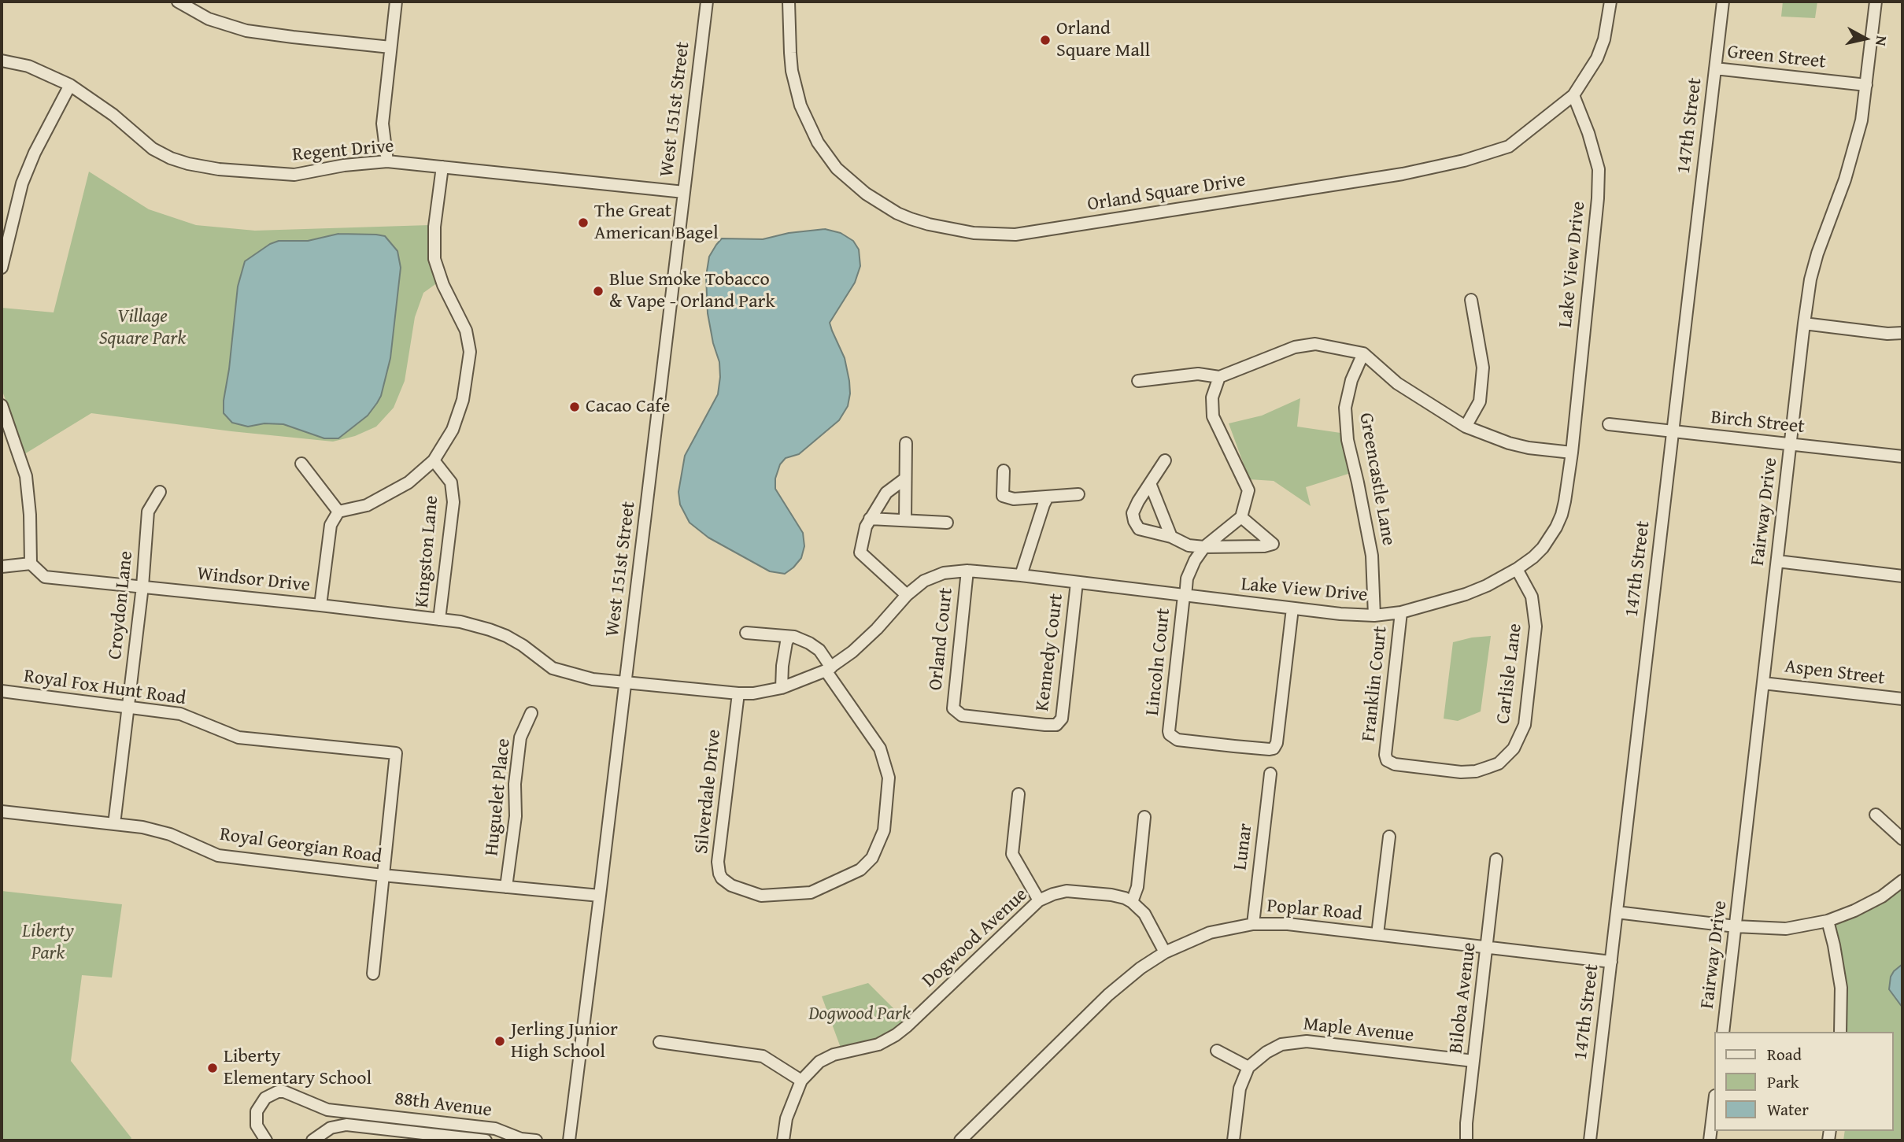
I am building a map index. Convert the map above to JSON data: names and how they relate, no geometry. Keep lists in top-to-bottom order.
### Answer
{
  "streets": {
    "street": [
      "Green Street",
      "West 151st Street",
      "147th Street",
      "Regent Drive",
      "Orland Square Drive",
      "Lake View Drive",
      "Birch Street",
      "Greencastle Lane",
      "Fairway Drive",
      "Kingston Lane",
      "Windsor Drive",
      "Croydon Lane",
      "Orland Court",
      "Kennedy Court",
      "Lincoln Court",
      "Aspen Street",
      "Carlisle Lane",
      "Franklin Court",
      "Royal Fox Hunt Road",
      "Silverdale Drive",
      "Huguelet Place",
      "Royal Georgian Road",
      "Lunar",
      "Poplar Road",
      "Dogwood Avenue",
      "Biloba Avenue",
      "Maple Avenue",
      "88th Avenue"
    ]
  },
  "crossings": [
    ["Green Street", "147th Street"],
    ["Green Street", "Fairway Drive"],
    ["West 151st Street", "Regent Drive"],
    ["West 151st Street", "Lake View Drive"],
    ["West 151st Street", "Windsor Drive"],
    ["West 151st Street", "Royal Georgian Road"],
    ["147th Street", "Birch Street"],
    ["147th Street", "Poplar Road"],
    ["Orland Square Drive", "Lake View Drive"],
    ["Lake View Drive", "Greencastle Lane"],
    ["Lake View Drive", "Windsor Drive"],
    ["Lake View Drive", "Orland Court"],
    ["Lake View Drive", "Kennedy Court"],
    ["Lake View Drive", "Lincoln Court"],
    ["Lake View Drive", "Carlisle Lane"],
    ["Lake View Drive", "Franklin Court"],
    ["Lake View Drive", "Silverdale Drive"],
    ["Birch Street", "Fairway Drive"],
    ["Fairway Drive", "Aspen Street"],
    ["Kingston Lane", "Windsor Drive"],
    ["Windsor Drive", "Croydon Lane"],
    ["Croydon Lane", "Royal Fox Hunt Road"],
    ["Croydon Lane", "Royal Georgian Road"],
    ["Orland Court", "Kennedy Court"],
    ["Carlisle Lane", "Franklin Court"],
    ["Royal Fox Hunt Road", "Royal Georgian Road"],
    ["Huguelet Place", "Royal Georgian Road"],
    ["Lunar", "Poplar Road"],
    ["Poplar Road", "Biloba Avenue"],
    ["Biloba Avenue", "Maple Avenue"]
  ],
  "parks": ["Village Square Park", "Liberty Park", "Dogwood Park"],
  "places": [
    "Orland Square Mall",
    "The Great American Bagel",
    "Blue Smoke Tobacco & Vape - Orland Park",
    "Cacao Cafe",
    "Jerling Junior High School",
    "Liberty Elementary School"
  ],
  "legend": ["Road", "Park", "Water"],
  "north": "right"
}
